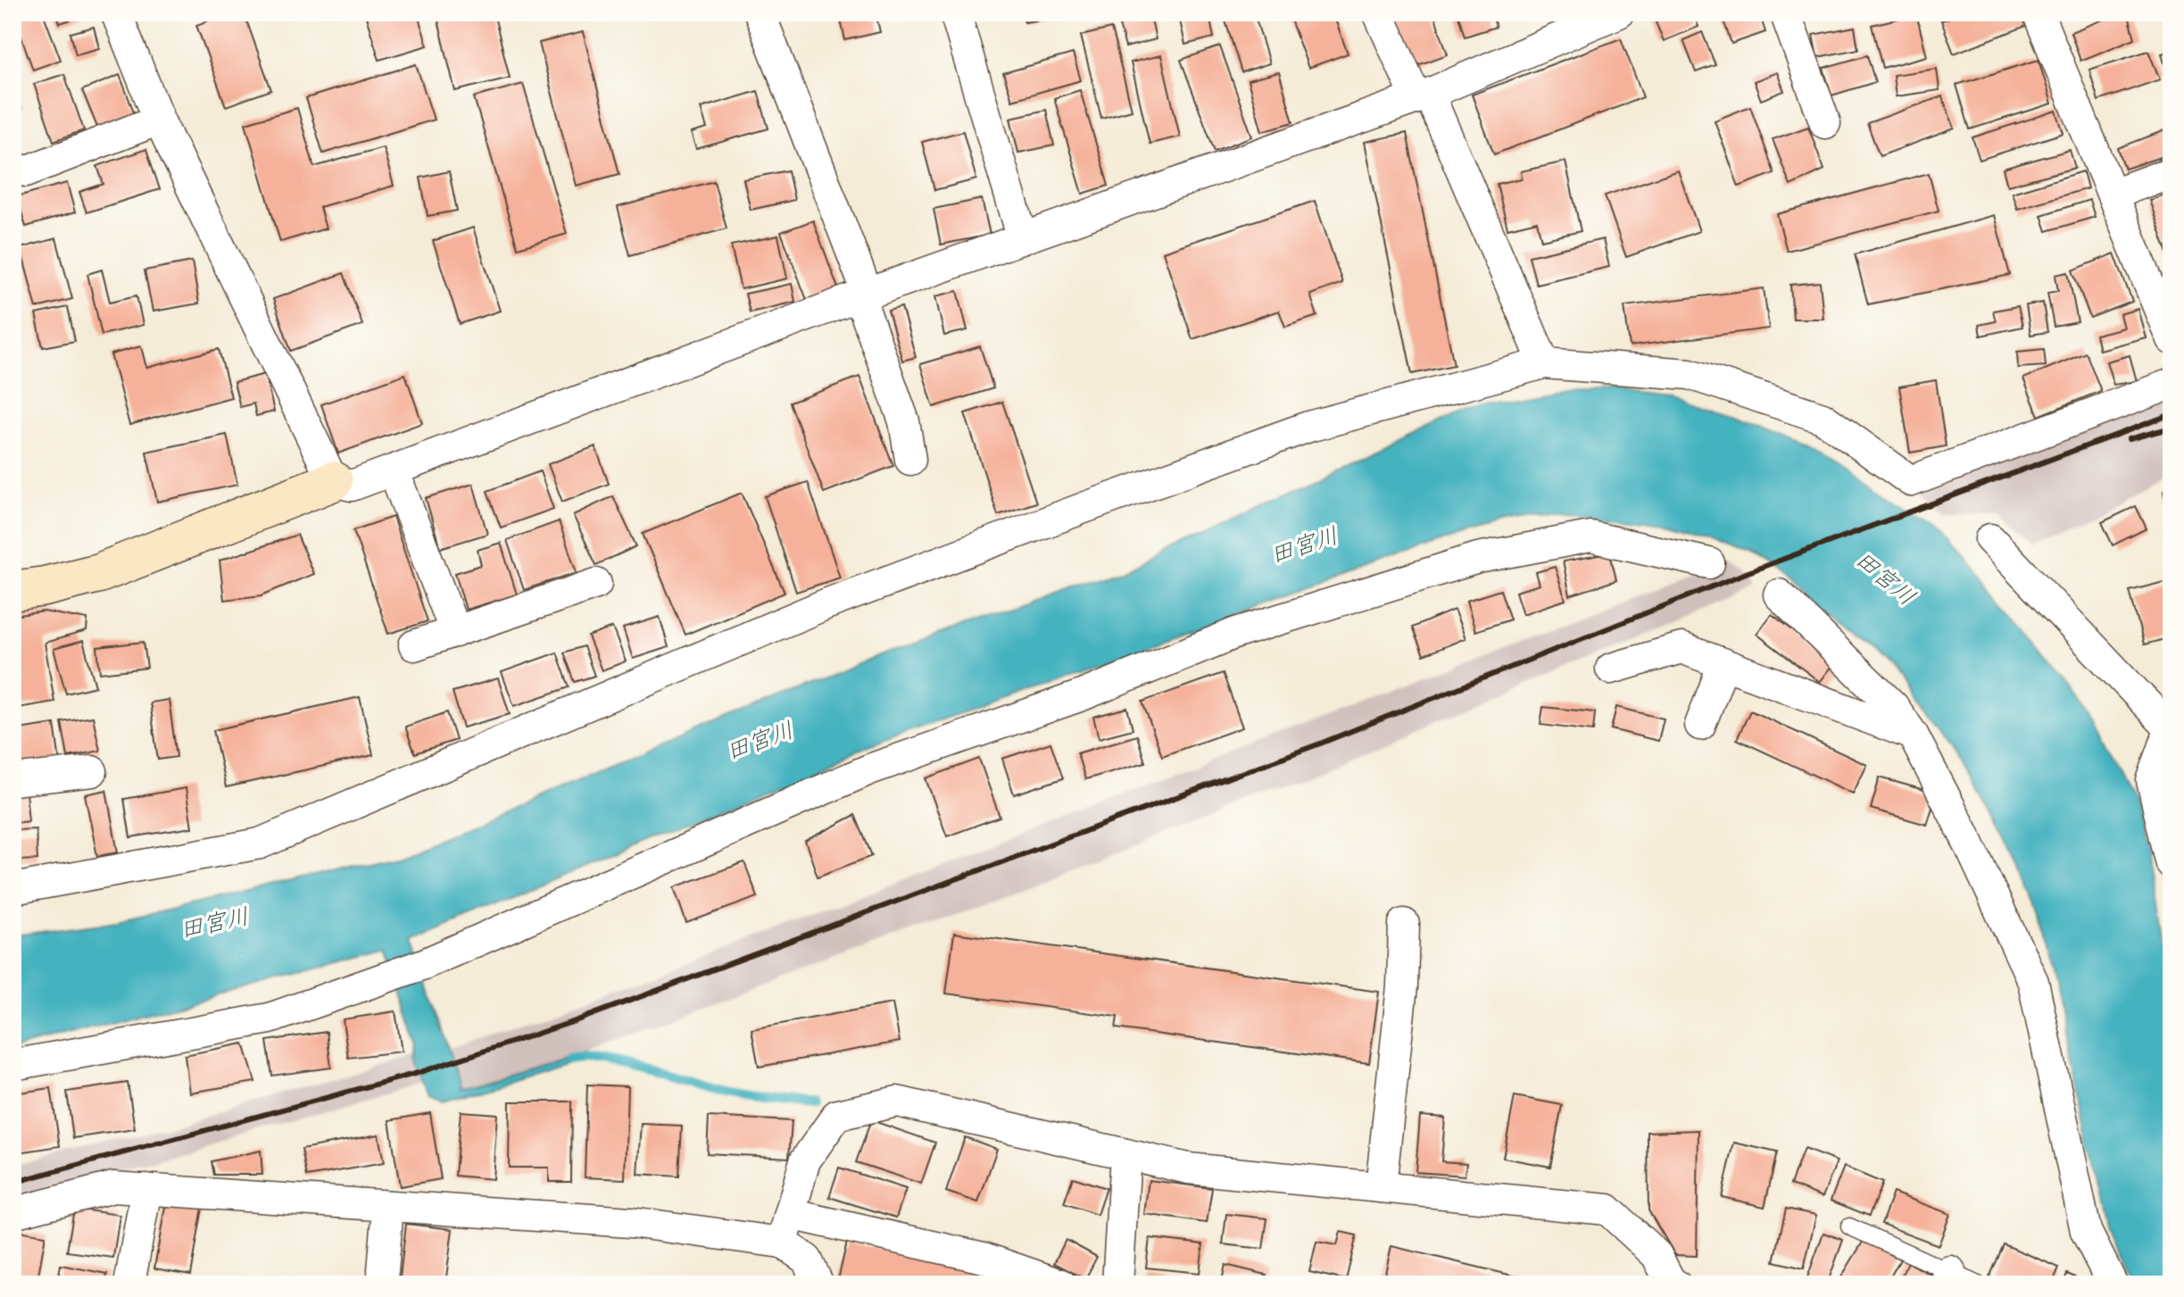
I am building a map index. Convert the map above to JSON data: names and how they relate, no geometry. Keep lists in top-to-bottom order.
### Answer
{
  "water": ["田宮川"]
}
